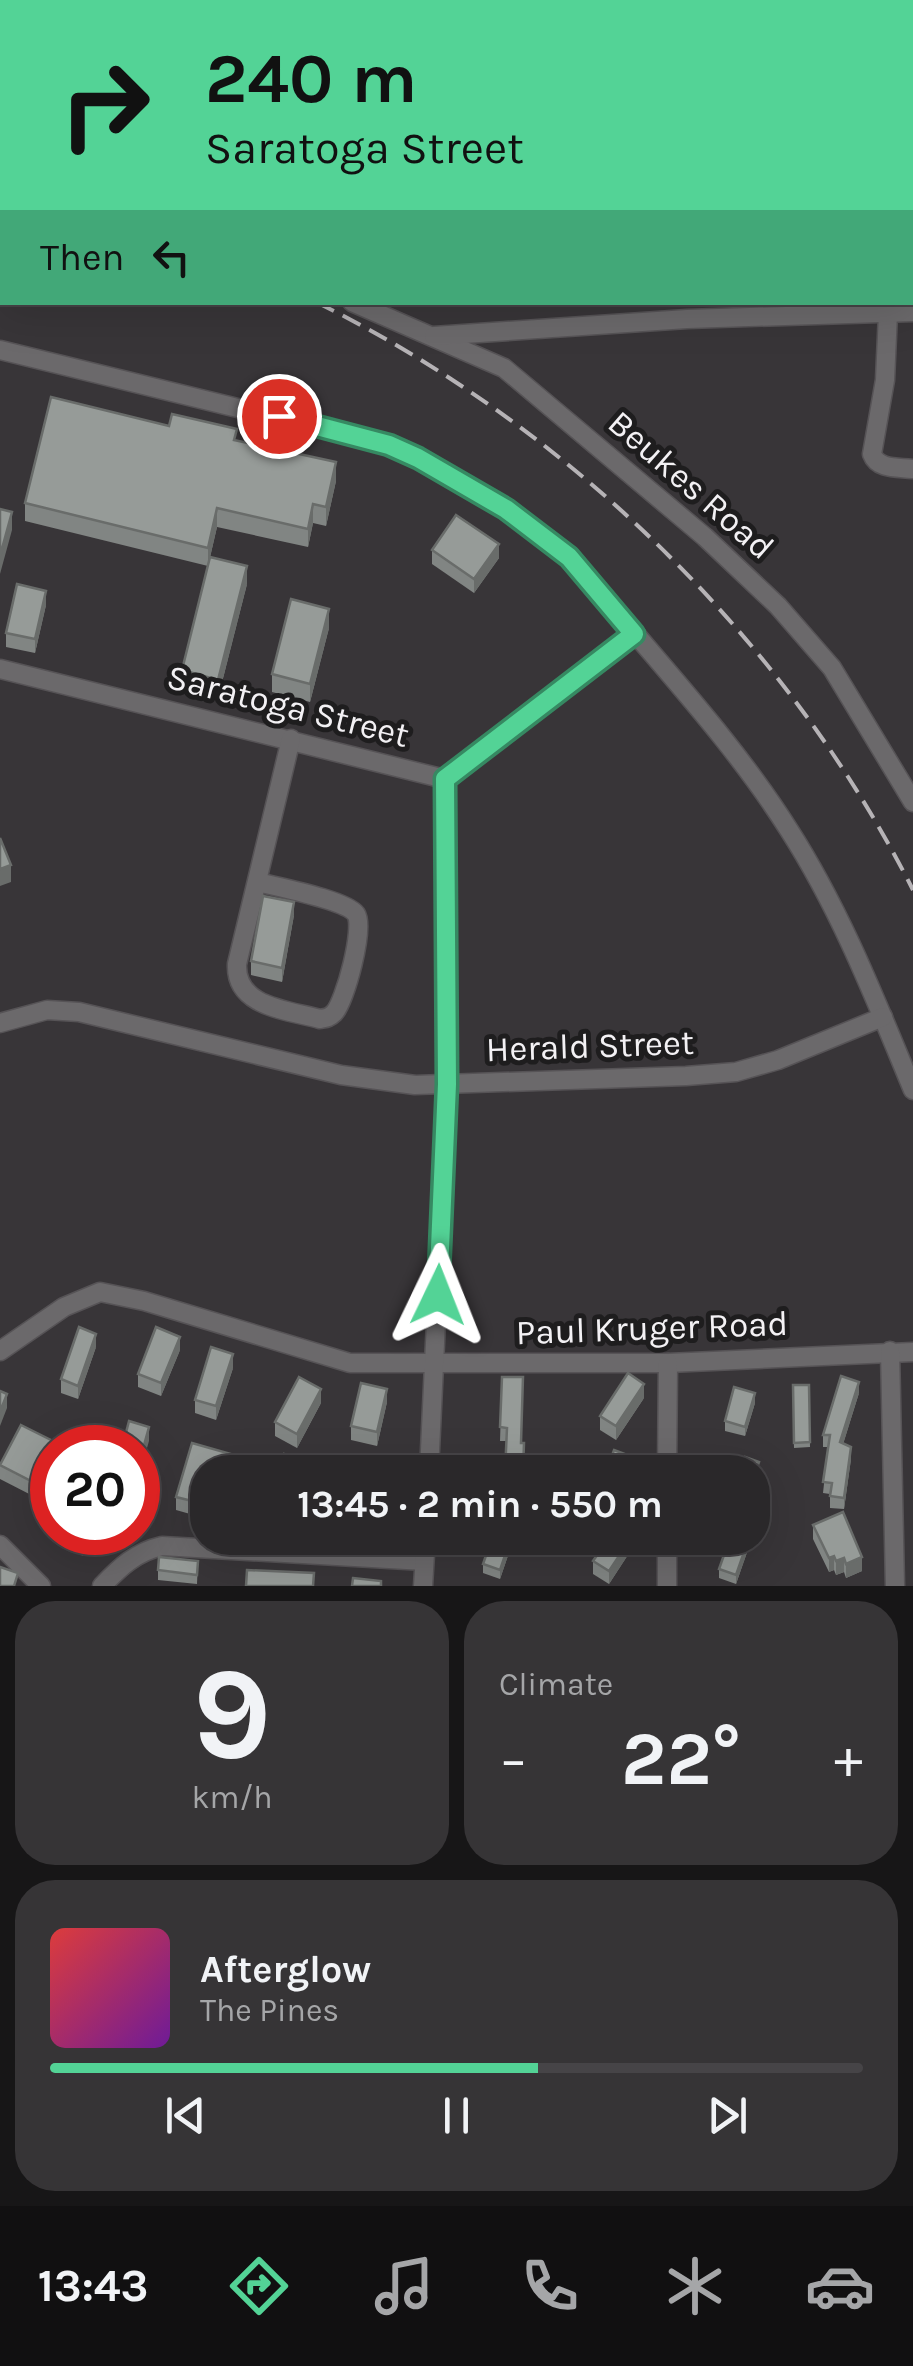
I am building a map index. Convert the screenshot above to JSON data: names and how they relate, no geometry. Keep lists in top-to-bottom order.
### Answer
{
  "streets": {
    "street": [
      "Beukes Road",
      "Saratoga Street",
      "Herald Street",
      "Paul Kruger Road"
    ]
  },
  "page": {
    "turn": ["240 m", "Saratoga Street"],
    "then": "Then",
    "limit": "20",
    "trip": "13:45 · 2 min · 550 m",
    "tile": [
      ["9", "km/h"],
      "Climate"
    ],
    "heat": ["−", "22°", "+"],
    "song": ["Afterglow", "The Pines"],
    "tabs": "13:43"
  }
}
